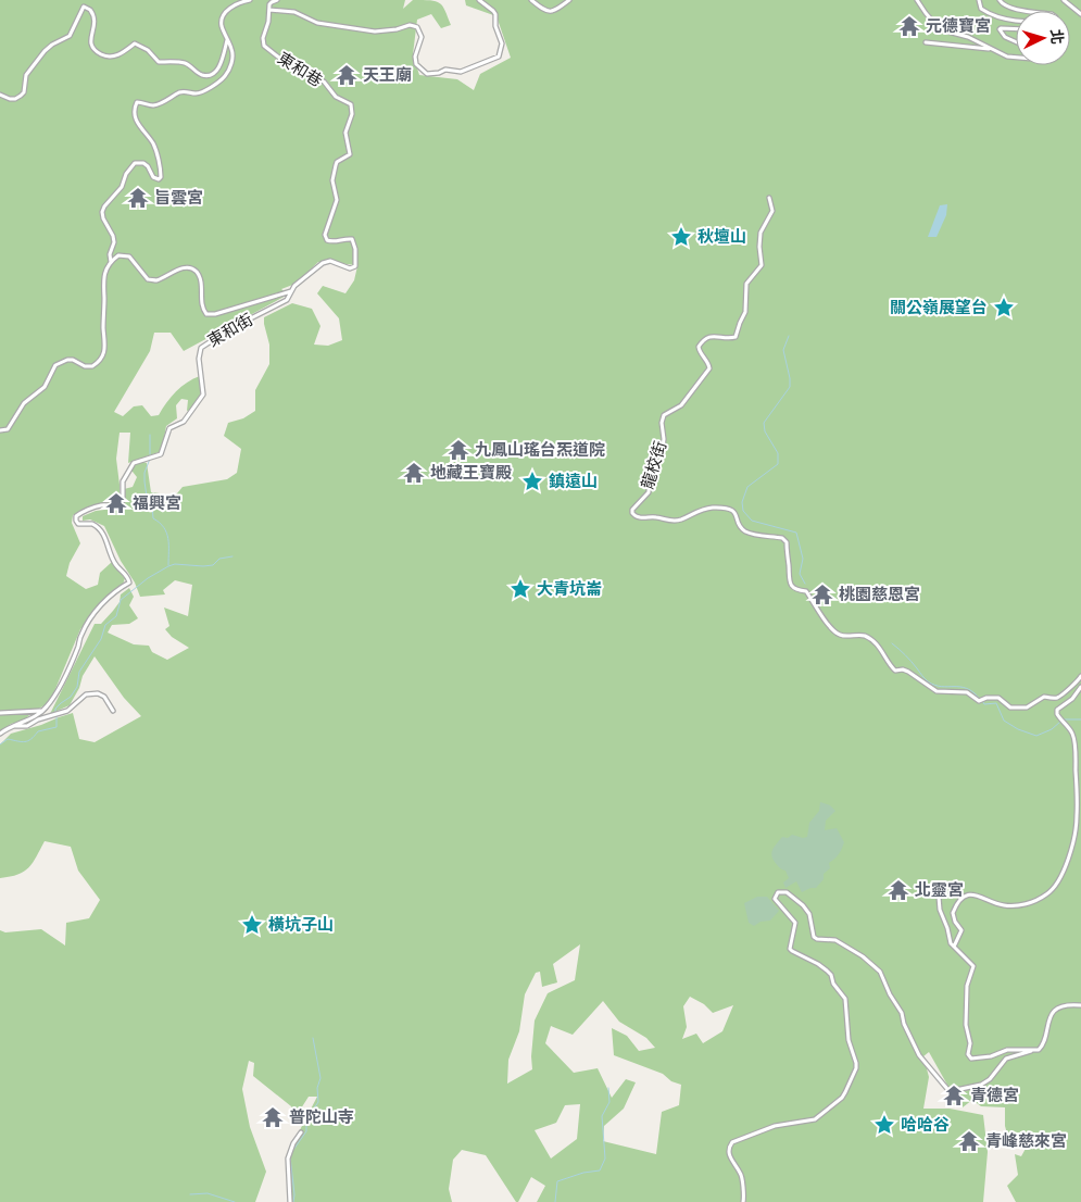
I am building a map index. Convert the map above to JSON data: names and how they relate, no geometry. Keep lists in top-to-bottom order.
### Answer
{
  "streets": {
    "street": ["東和巷", "東和街", "龍校街"]
  },
  "crossings": [
    ["東和巷", "東和街"]
  ],
  "places": {
    "temple": [
      "元德寶宮",
      "天王廟",
      "旨雲宮",
      "九鳳山瑤台炁道院",
      "地藏王寶殿",
      "福興宮",
      "桃園慈恩宮",
      "北靈宮",
      "青德宮",
      "普陀山寺",
      "青峰慈來宮"
    ],
    "place": [
      "秋壇山",
      "關公嶺展望台",
      "鎮遠山",
      "大青坑崙",
      "橫坑子山",
      "哈哈谷"
    ]
  },
  "north": "right"
}
